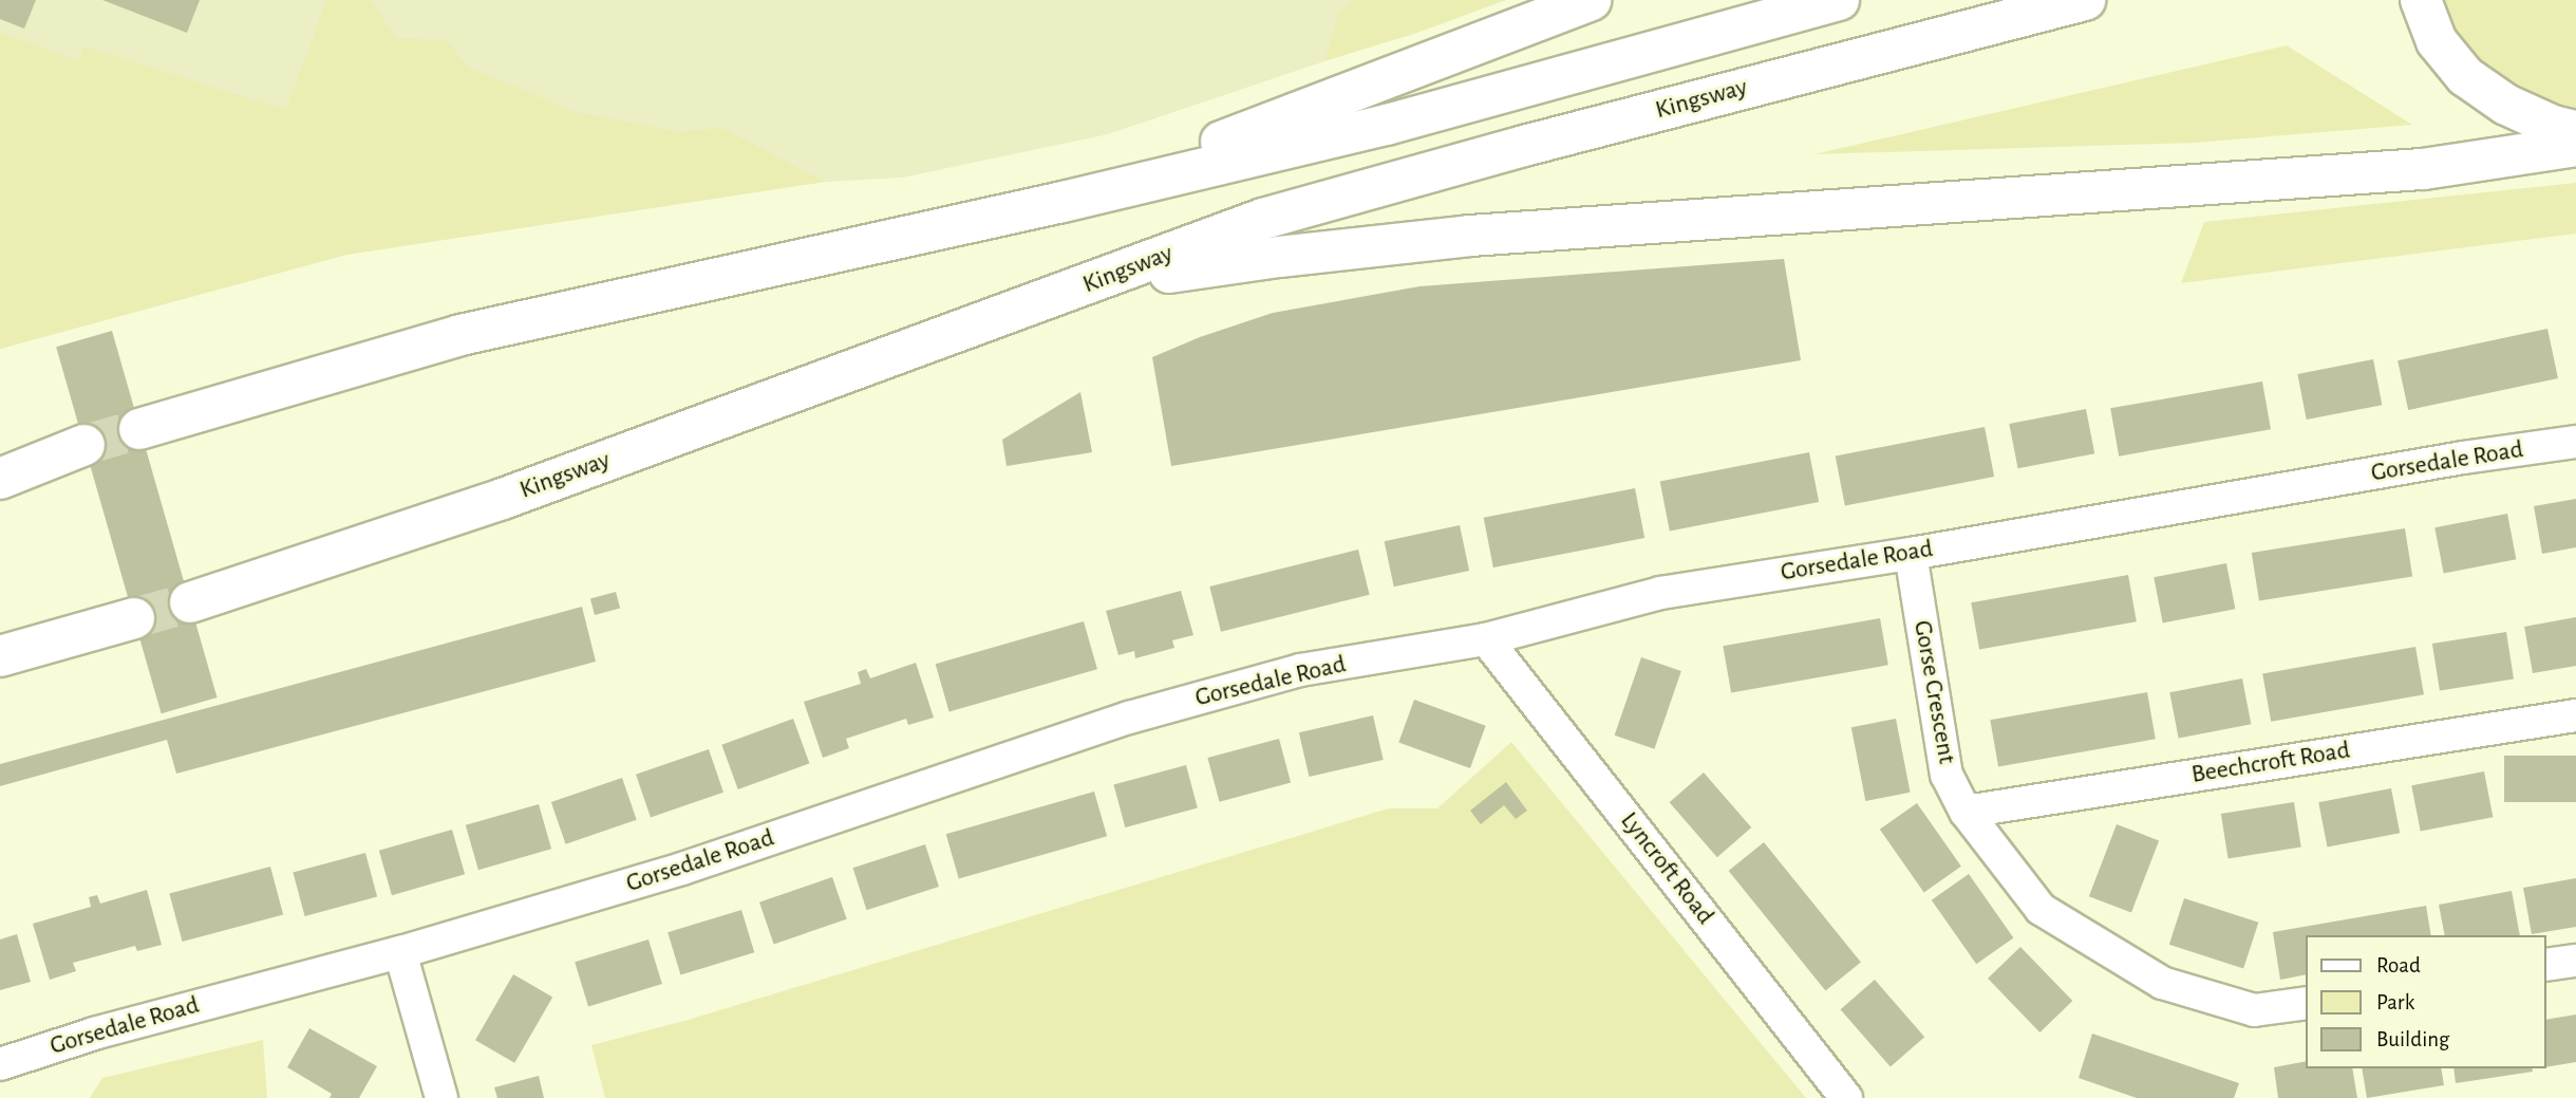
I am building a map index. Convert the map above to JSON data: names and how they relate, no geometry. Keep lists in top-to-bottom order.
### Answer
{
  "streets": {
    "main road": ["Kingsway"],
    "street": [
      "Gorsedale Road",
      "Gorse Crescent",
      "Beechcroft Road",
      "Lyncroft Road"
    ]
  },
  "crossings": [
    ["Gorsedale Road", "Gorse Crescent"],
    ["Gorsedale Road", "Lyncroft Road"],
    ["Gorse Crescent", "Beechcroft Road"]
  ],
  "legend": ["Road", "Park", "Building"]
}
